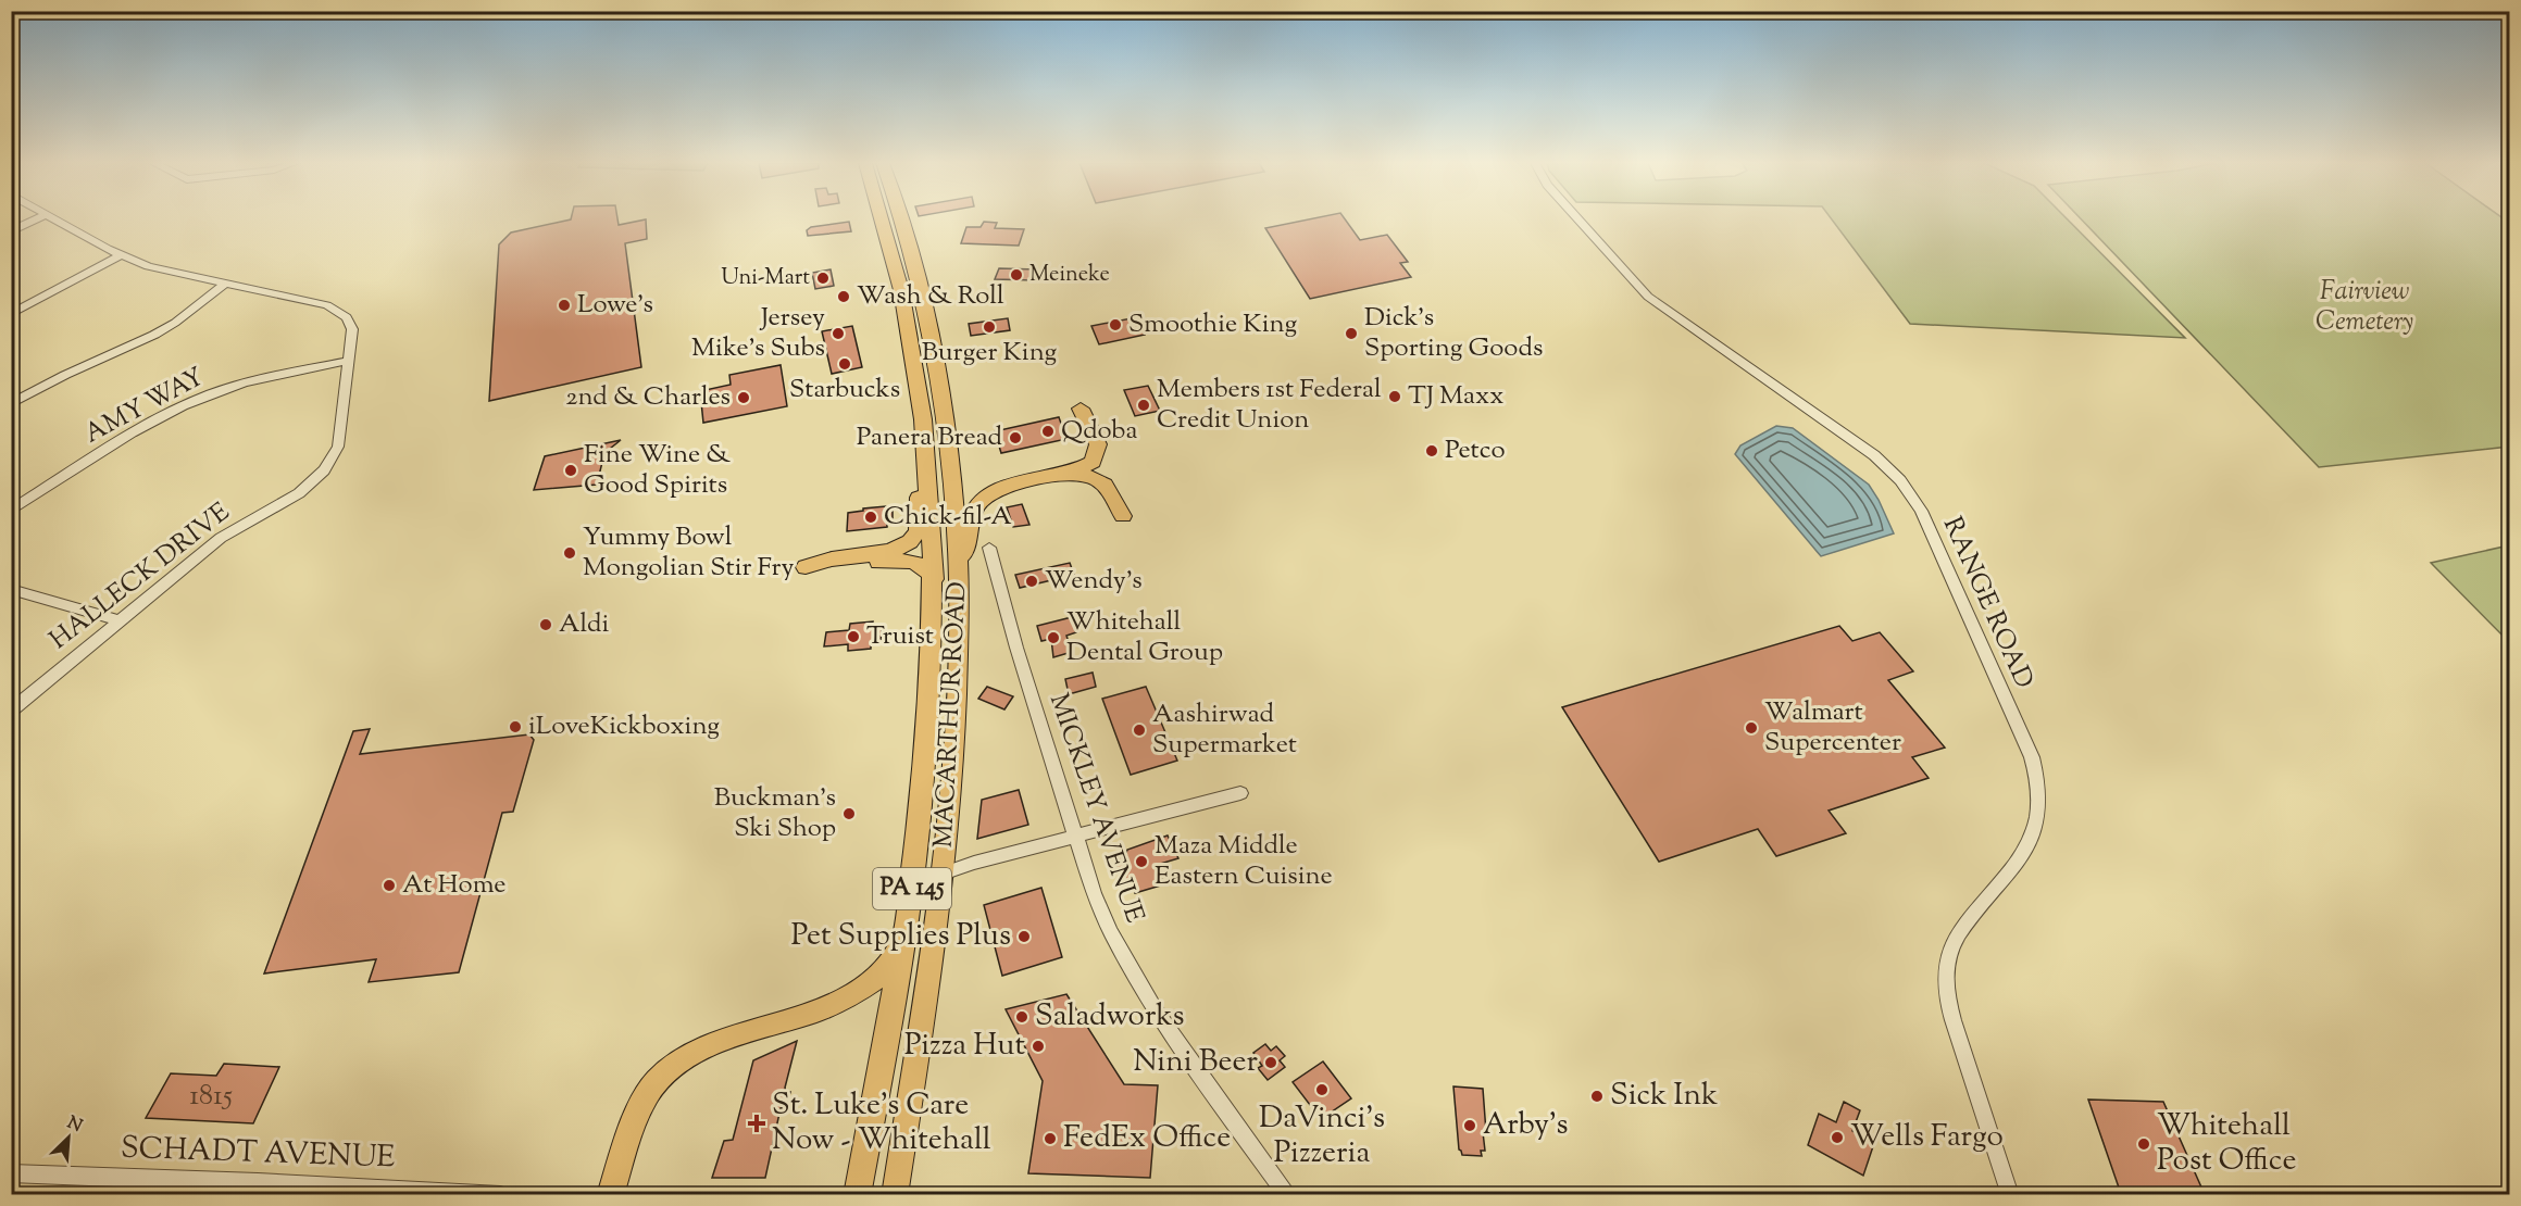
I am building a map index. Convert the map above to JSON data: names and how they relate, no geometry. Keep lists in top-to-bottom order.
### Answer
{
  "streets": {
    "highway": ["MACARTHUR ROAD", "PA 145"],
    "street": [
      "AMY WAY",
      "HALLECK DRIVE",
      "RANGE ROAD",
      "MICKLEY AVENUE",
      "SCHADT AVENUE"
    ]
  },
  "crossings": [
    ["AMY WAY", "HALLECK DRIVE"]
  ],
  "parks": ["Fairview Cemetery"],
  "places": {
    "other": [
      "Meineke",
      "Uni-Mart",
      "Wash & Roll",
      "Lowe's",
      "Smoothie King",
      "Burger King",
      "Jersey Mike's Subs",
      "Dick's Sporting Goods",
      "Starbucks",
      "TJ Maxx",
      "2nd & Charles",
      "Members 1st Federal Credit Union",
      "Qdoba",
      "Panera Bread",
      "Petco",
      "Fine Wine & Good Spirits",
      "Chick-fil-A",
      "Yummy Bowl Mongolian Stir Fry",
      "Wendy's",
      "Aldi",
      "Truist",
      "Whitehall Dental Group",
      "iLoveKickboxing",
      "Walmart Supercenter",
      "Aashirwad Supermarket",
      "Buckman's Ski Shop",
      "Maza Middle Eastern Cuisine",
      "At Home",
      "Pet Supplies Plus",
      "Saladworks",
      "Pizza Hut",
      "Nini Beer",
      "DaVinci's Pizzeria",
      "Sick Ink",
      "Arby's",
      "Wells Fargo",
      "FedEx Office",
      "Whitehall Post Office"
    ],
    "health": ["St. Luke's Care Now - Whitehall"]
  },
  "house_numbers": ["1815"],
  "north": "top right"
}
